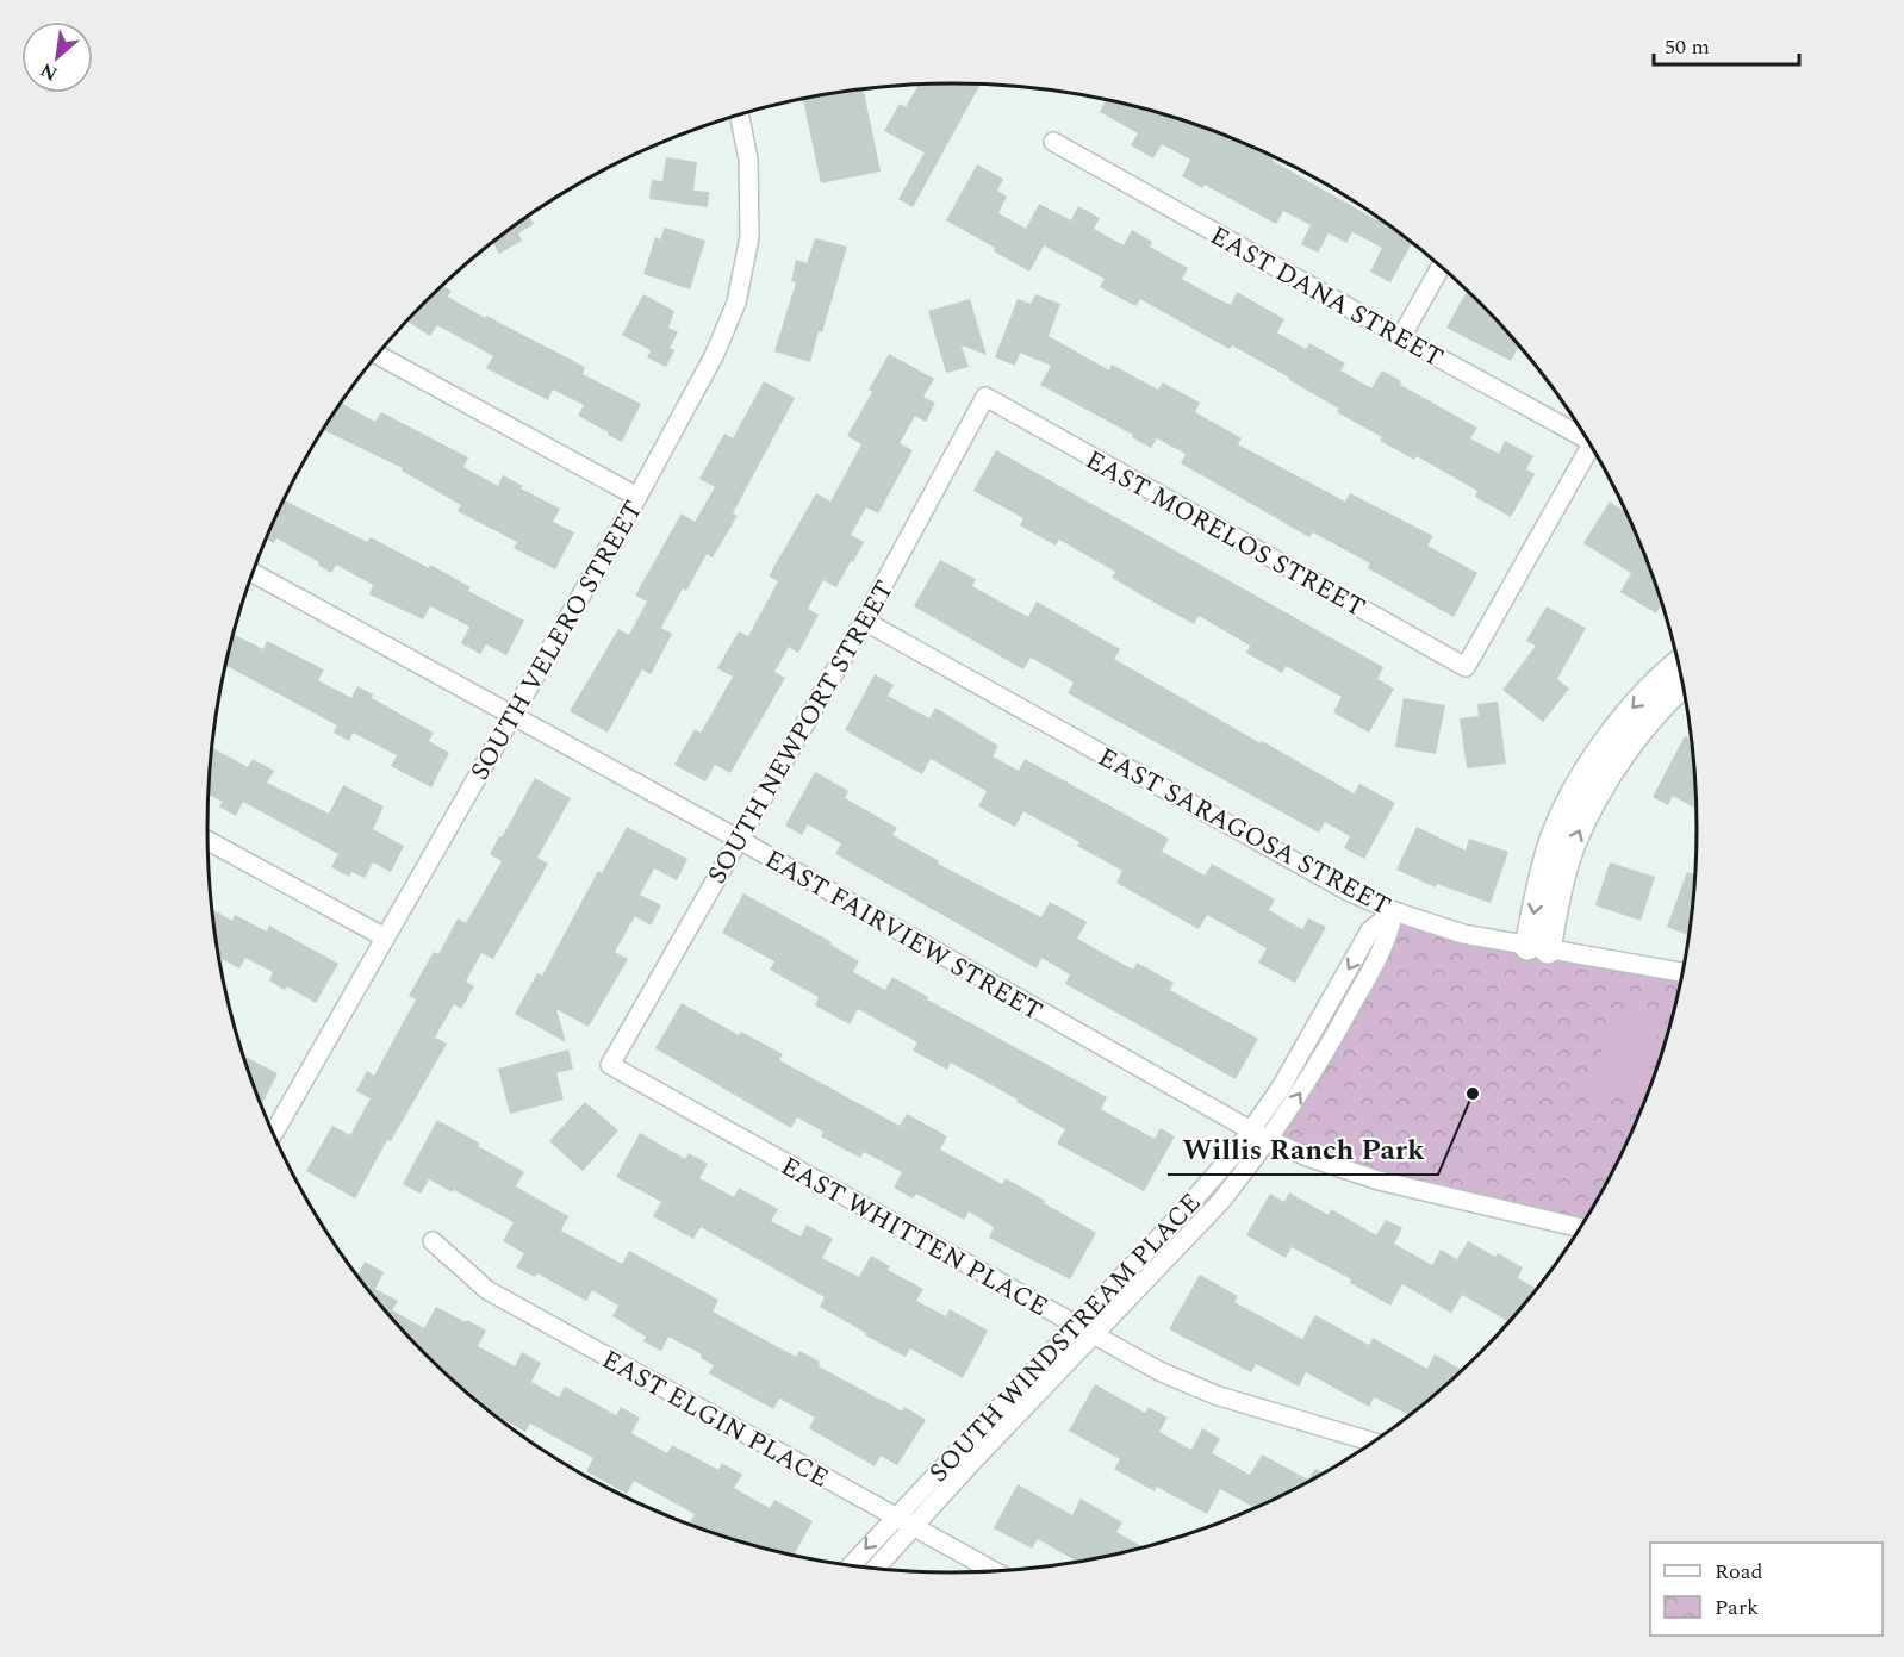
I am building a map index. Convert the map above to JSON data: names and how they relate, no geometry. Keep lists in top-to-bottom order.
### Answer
{
  "streets": {
    "street": [
      "EAST DANA STREET",
      "EAST MORELOS STREET",
      "SOUTH VELERO STREET",
      "SOUTH NEWPORT STREET",
      "EAST SARAGOSA STREET",
      "EAST FAIRVIEW STREET",
      "EAST WHITTEN PLACE",
      "SOUTH WINDSTREAM PLACE",
      "EAST ELGIN PLACE"
    ]
  },
  "crossings": [
    ["EAST MORELOS STREET", "SOUTH NEWPORT STREET"],
    ["SOUTH VELERO STREET", "EAST FAIRVIEW STREET"],
    ["SOUTH NEWPORT STREET", "EAST SARAGOSA STREET"],
    ["SOUTH NEWPORT STREET", "EAST FAIRVIEW STREET"],
    ["SOUTH NEWPORT STREET", "EAST WHITTEN PLACE"],
    ["EAST SARAGOSA STREET", "SOUTH WINDSTREAM PLACE"],
    ["EAST FAIRVIEW STREET", "SOUTH WINDSTREAM PLACE"],
    ["EAST WHITTEN PLACE", "SOUTH WINDSTREAM PLACE"],
    ["SOUTH WINDSTREAM PLACE", "EAST ELGIN PLACE"]
  ],
  "places": ["Willis Ranch Park"],
  "legend": ["Road", "Park"],
  "scale_bar": "50 m",
  "north": "bottom left"
}
